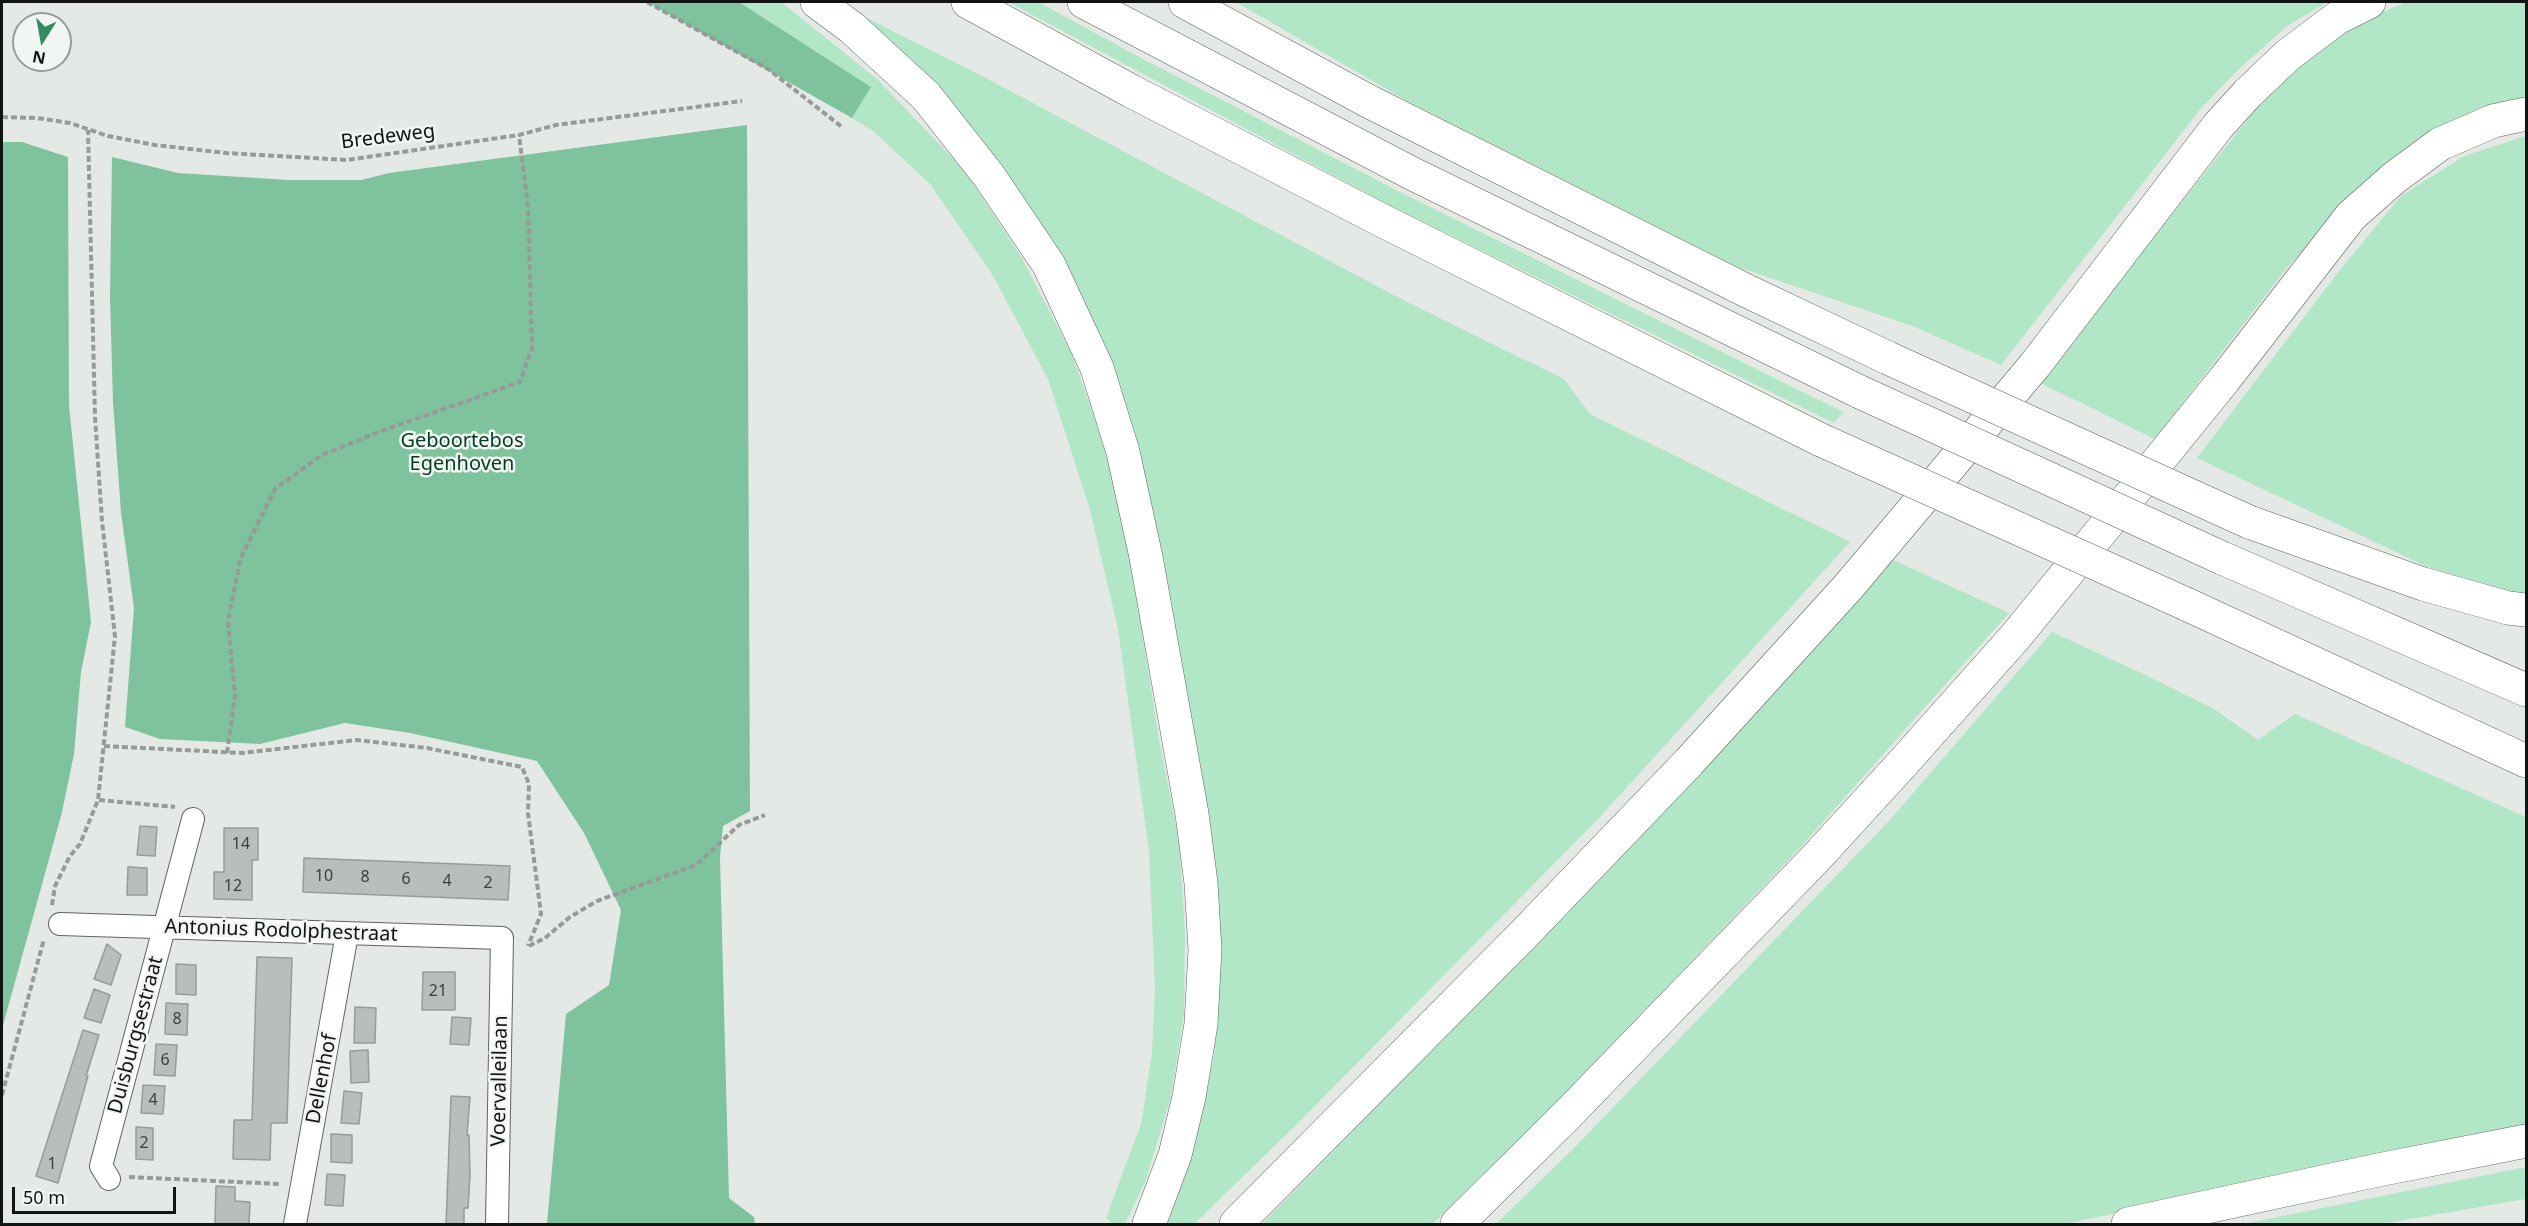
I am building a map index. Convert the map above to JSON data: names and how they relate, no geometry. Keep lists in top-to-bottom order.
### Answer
{
  "streets": {
    "street": [
      "Antonius Rodolphestraat",
      "Duisburgsestraat",
      "Dellenhof",
      "Voervalleilaan"
    ],
    "path": ["Bredeweg"]
  },
  "crossings": [
    ["Antonius Rodolphestraat", "Duisburgsestraat"],
    ["Antonius Rodolphestraat", "Dellenhof"],
    ["Antonius Rodolphestraat", "Voervalleilaan"]
  ],
  "parks": ["Geboortebos Egenhoven"],
  "house_numbers": [
    "14",
    "10",
    "8",
    "6",
    "4",
    "2",
    "12",
    "21",
    "8",
    "6",
    "4",
    "2",
    "1"
  ],
  "scale_bar": "50 m",
  "north": "bottom"
}
